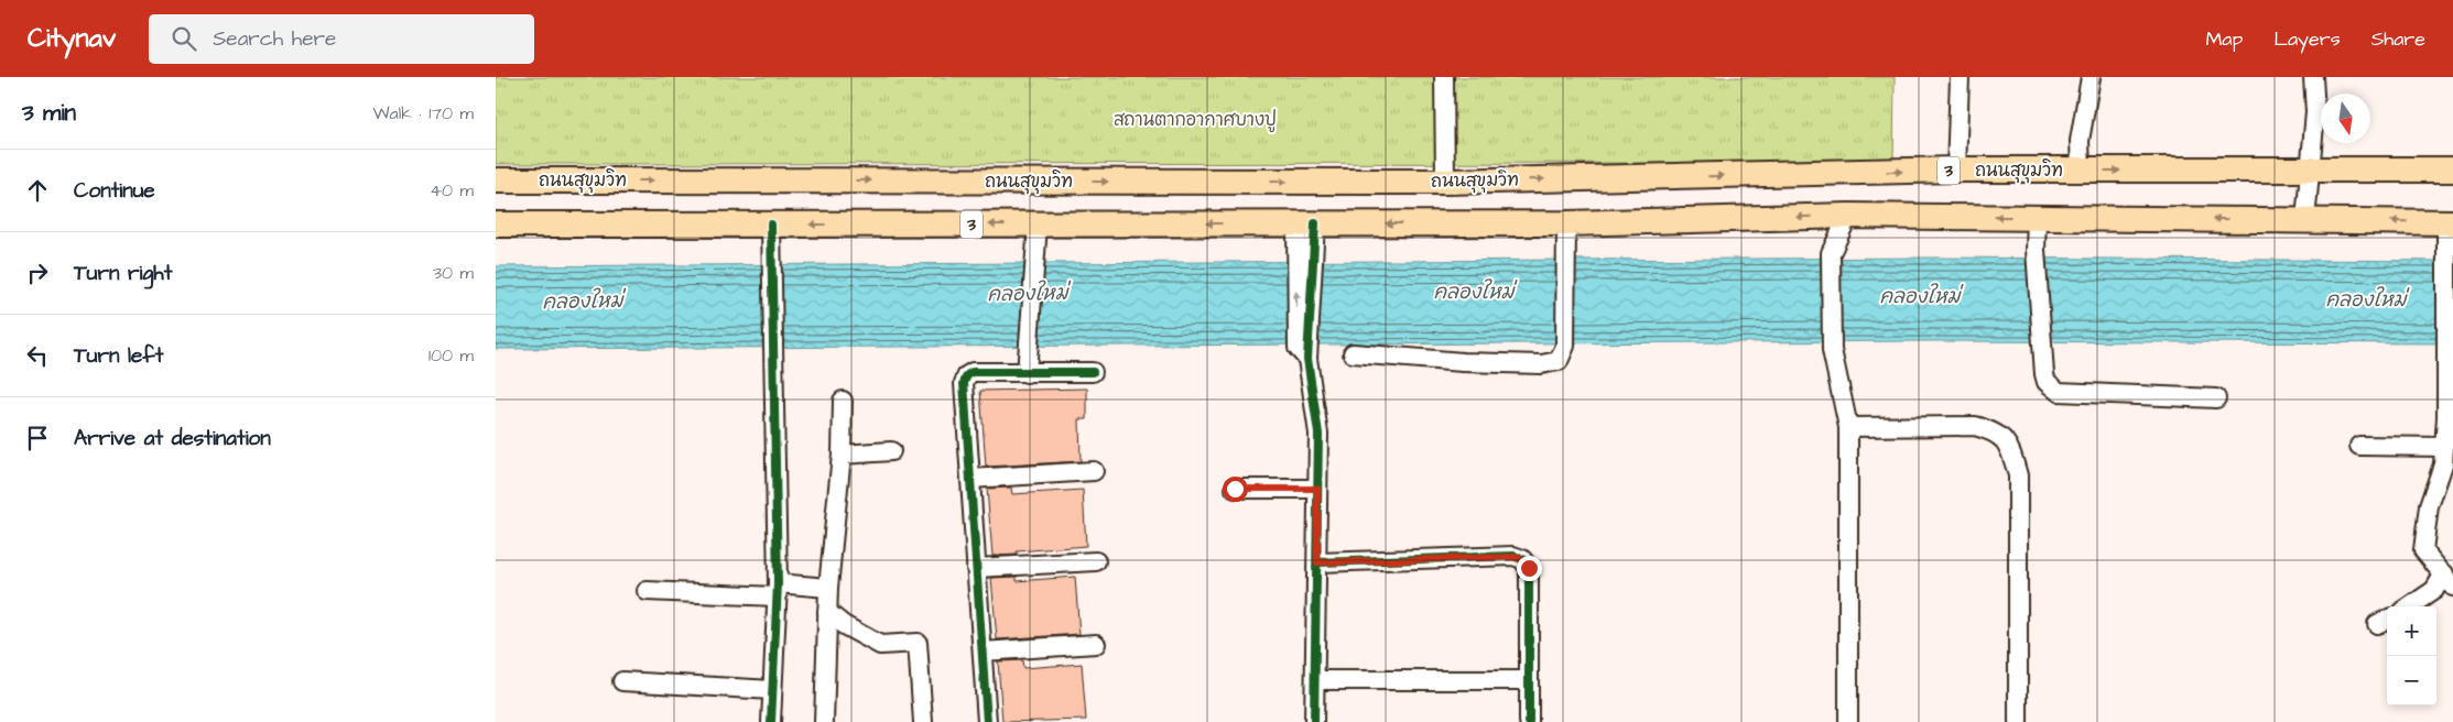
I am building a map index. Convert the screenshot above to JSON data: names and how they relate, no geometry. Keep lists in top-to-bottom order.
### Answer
{
  "streets": {
    "highway": ["3", "ถนนสุขุมวิท"]
  },
  "water": ["คลองใหม่"],
  "parks": ["สถานตากอากาศบางปู"],
  "north": "bottom",
  "page": {
    "header": "Citynav",
    "search": "Search here",
    "nav": ["Map", "Layers", "Share"],
    "heading": ["3 min", "Walk · 170 m"],
    "list": [
      ["Continue", "40 m"],
      ["Turn right", "30 m"],
      ["Turn left", "100 m"],
      "Arrive at destination"
    ],
    "map_buttons": ["+", "−"]
  }
}
